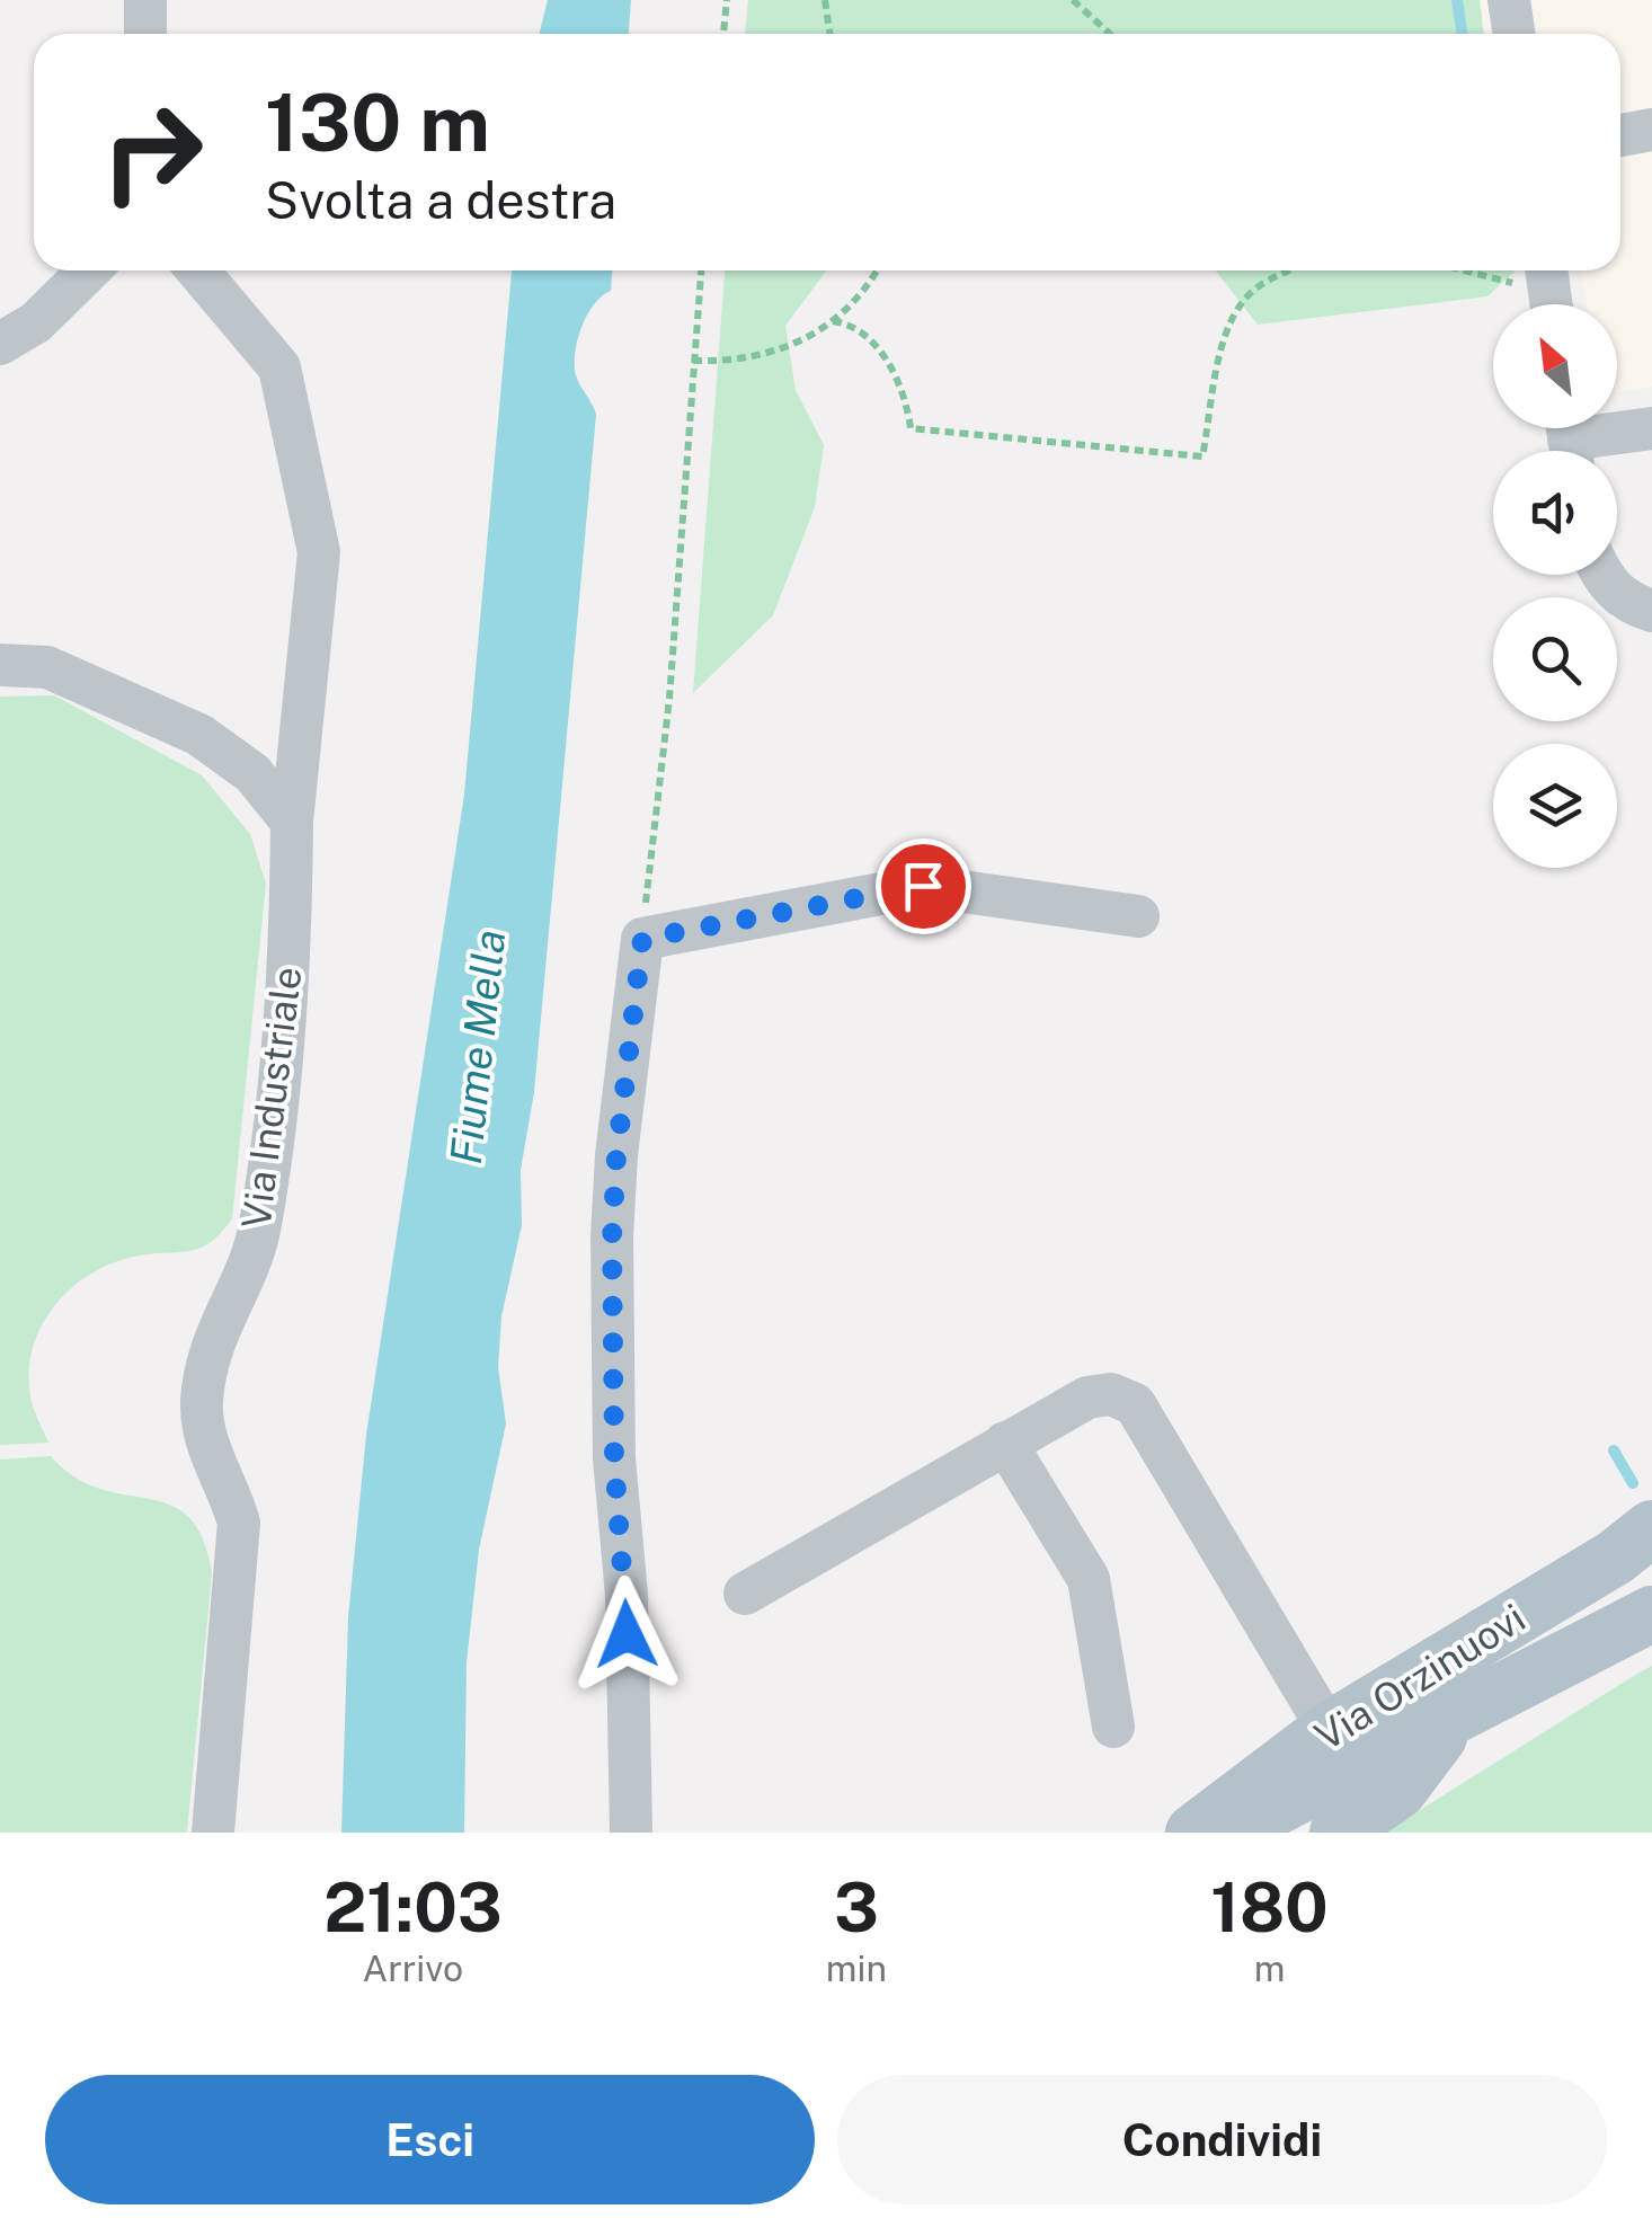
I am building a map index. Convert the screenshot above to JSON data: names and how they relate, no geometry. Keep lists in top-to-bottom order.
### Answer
{
  "streets": {
    "main road": ["Via Orzinuovi"],
    "street": ["Via Industriale"]
  },
  "water": ["Fiume Mella"],
  "north": "top left",
  "page": {
    "turn": ["130 m", "Svolta a destra"],
    "eta": [
      "21:03",
      "Arrivo",
      "3",
      "min",
      "180",
      "m"
    ],
    "buttons": ["Esci", "Condividi"]
  }
}
